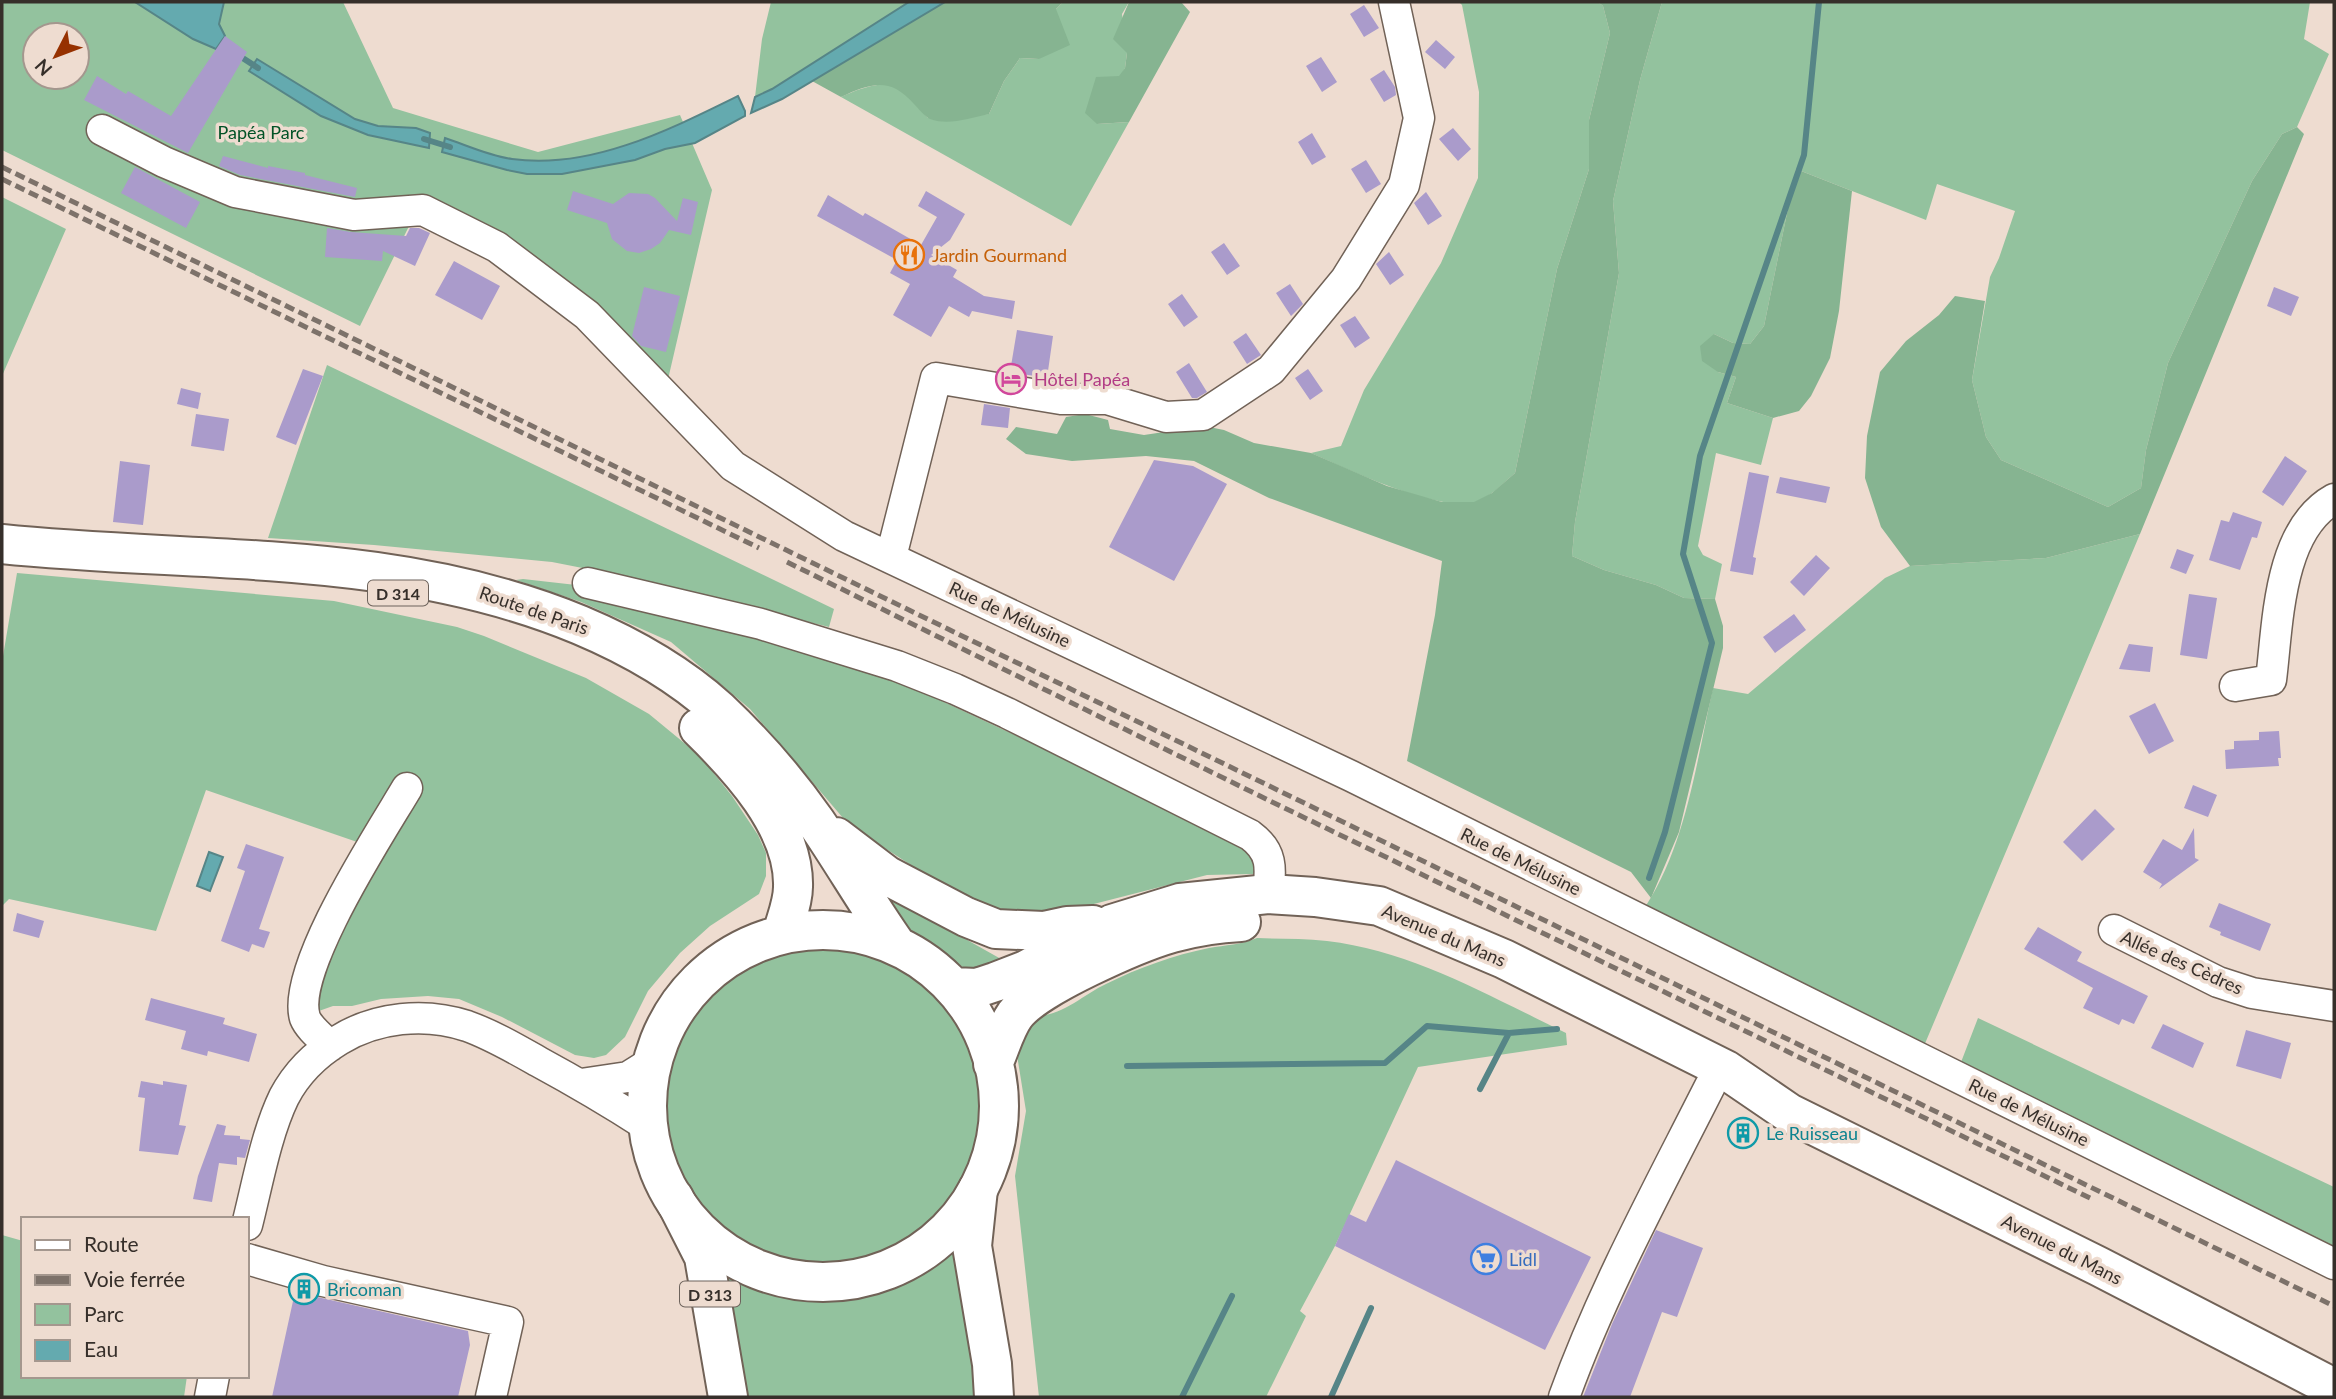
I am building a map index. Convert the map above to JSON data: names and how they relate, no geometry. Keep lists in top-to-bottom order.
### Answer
{
  "streets": {
    "main road": [
      "D 314",
      "Route de Paris",
      "Avenue du Mans",
      "D 313"
    ],
    "street": ["Rue de Mélusine", "Allée des Cèdres"]
  },
  "parks": ["Papéa Parc"],
  "places": {
    "restaurant": ["Jardin Gourmand"],
    "hotel": ["Hôtel Papéa"],
    "building": ["Le Ruisseau", "Bricoman"],
    "supermarket": ["Lidl"]
  },
  "legend": [
    "Route",
    "Voie ferrée",
    "Parc",
    "Eau"
  ],
  "north": "bottom left"
}
